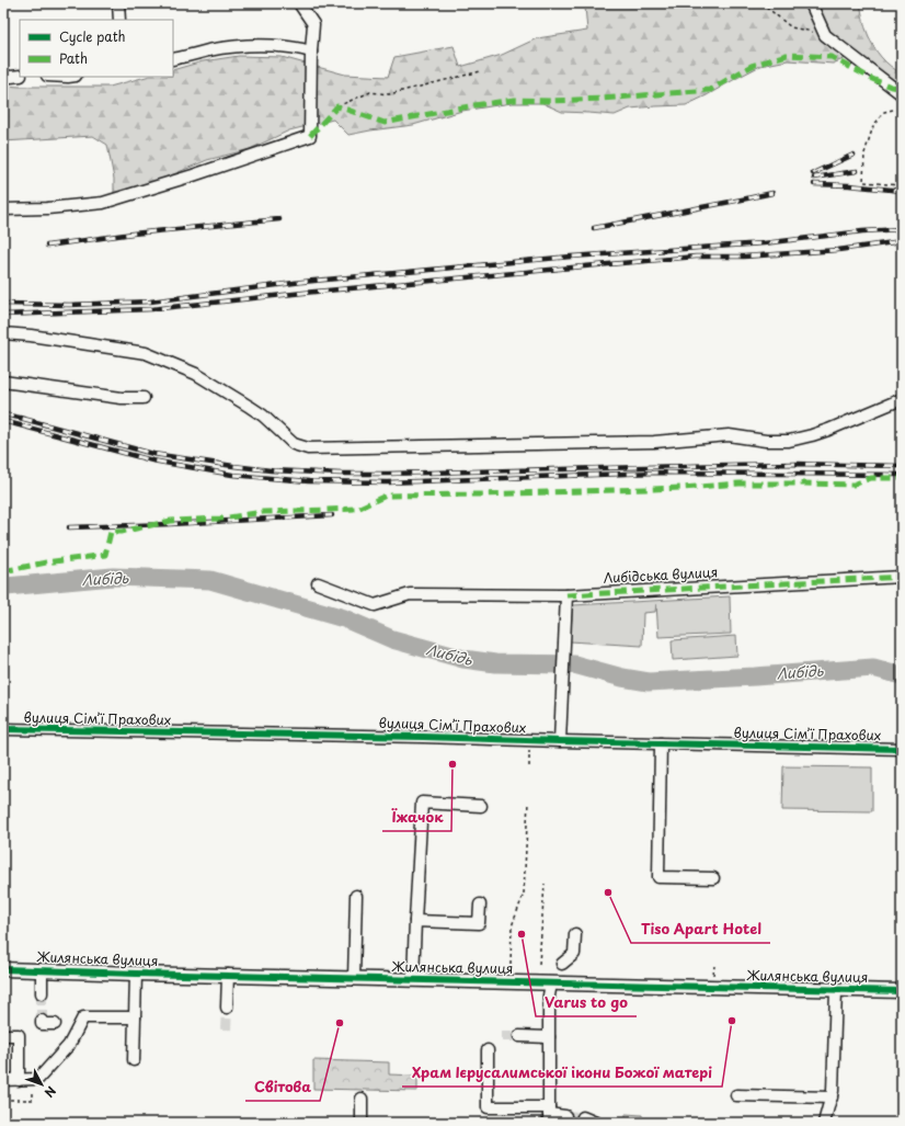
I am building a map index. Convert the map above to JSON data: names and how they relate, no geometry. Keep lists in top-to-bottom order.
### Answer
{
  "streets": {
    "main road": ["Жилянська вулиця"],
    "street": ["Либідська вулиця", "вулиця Сімʼї Прахових"]
  },
  "water": ["Либідь"],
  "places": [
    "Їжачок",
    "Tiso Apart Hotel",
    "Varus to go",
    "Храм Ієрусалимської ікони Божої матері",
    "Світова"
  ],
  "legend": ["Cycle path", "Path"],
  "north": "bottom right"
}
